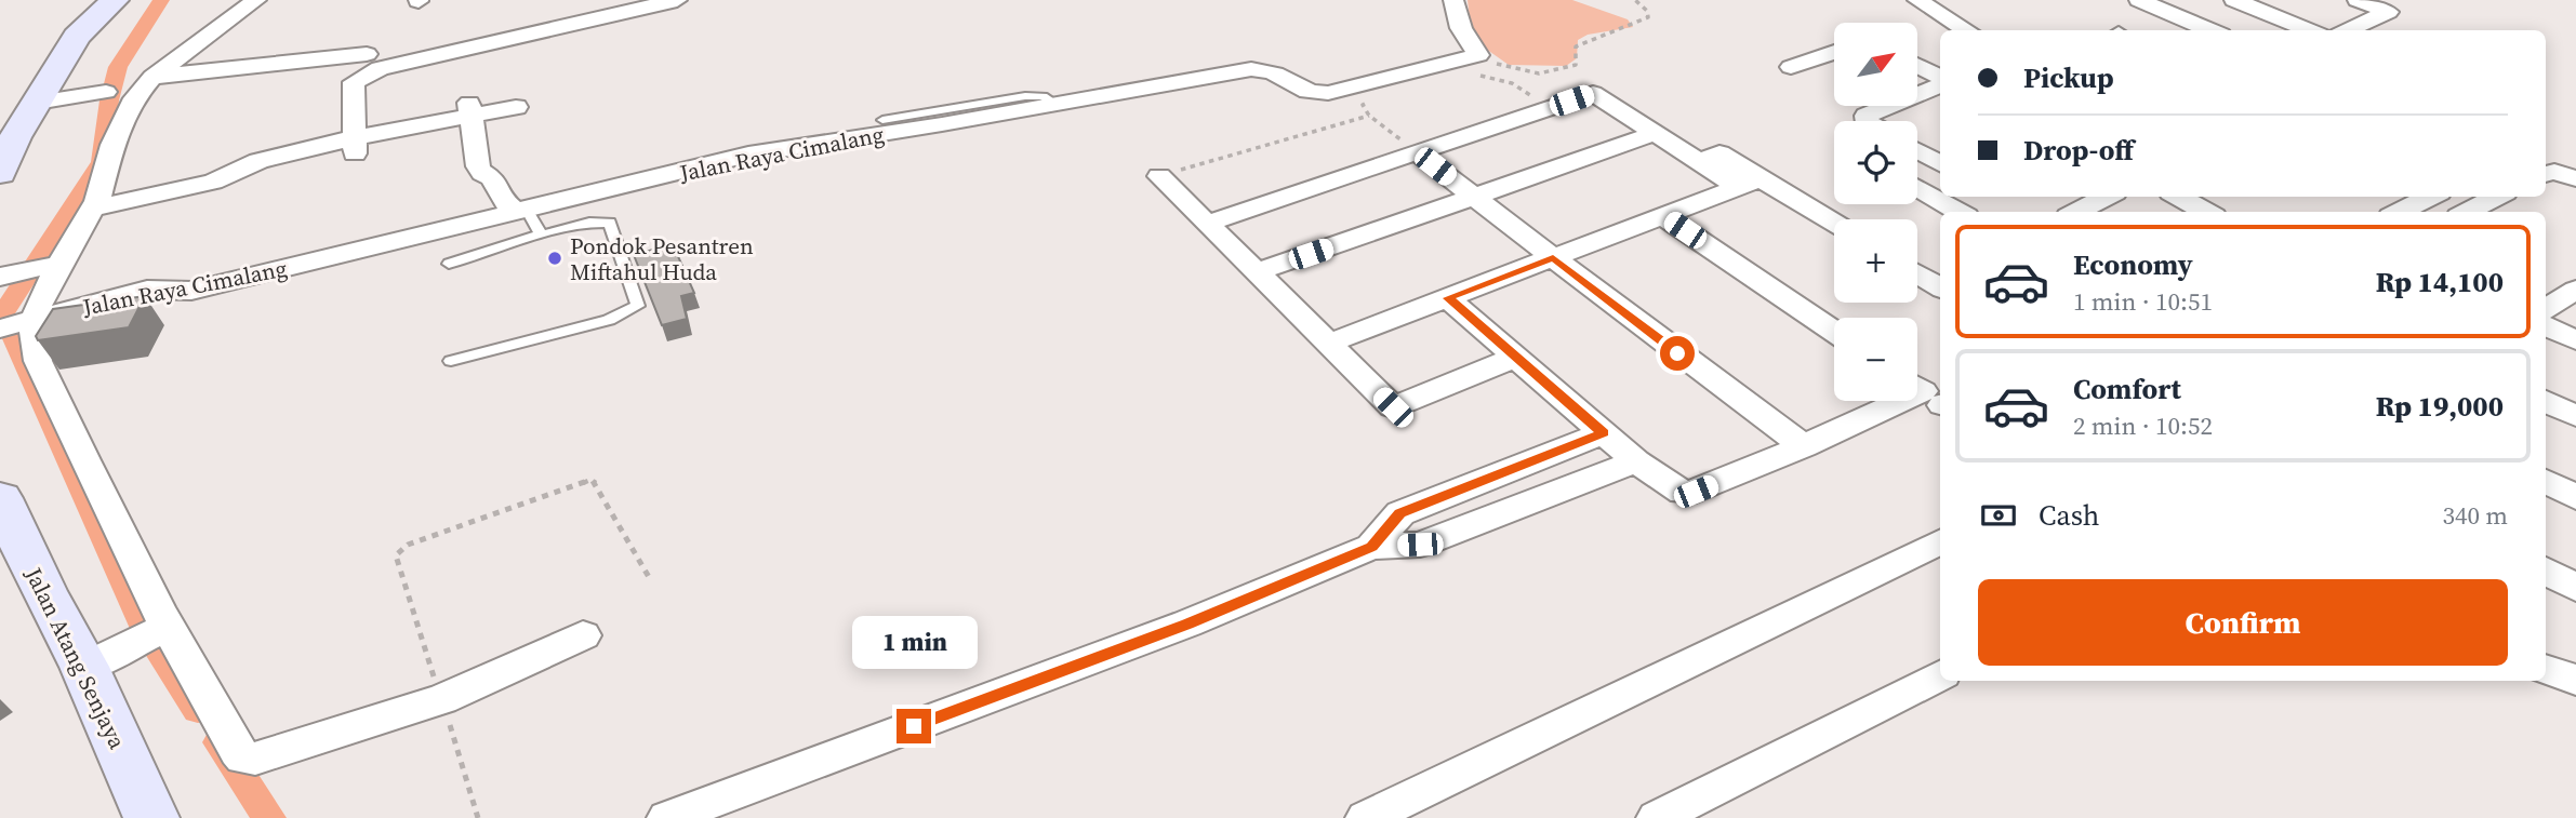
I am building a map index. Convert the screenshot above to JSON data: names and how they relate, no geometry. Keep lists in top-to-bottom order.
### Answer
{
  "streets": {
    "main road": ["Jalan Atang Senjaya"],
    "street": ["Jalan Raya Cimalang"]
  },
  "places": ["Pondok Pesantren Miftahul Huda"],
  "north": "top right",
  "page": {
    "map_buttons": ["+", "−"],
    "banner": ["Pickup", "Drop-off"],
    "list": [
      {
        "name": "Economy",
        "note": "1 min · 10:51",
        "value": "Rp 14,100"
      },
      {
        "name": "Comfort",
        "note": "2 min · 10:52",
        "value": "Rp 19,000"
      }
    ],
    "pay": ["Cash", "340 m"],
    "buttons": "Confirm",
    "bubble": "1 min"
  }
}
